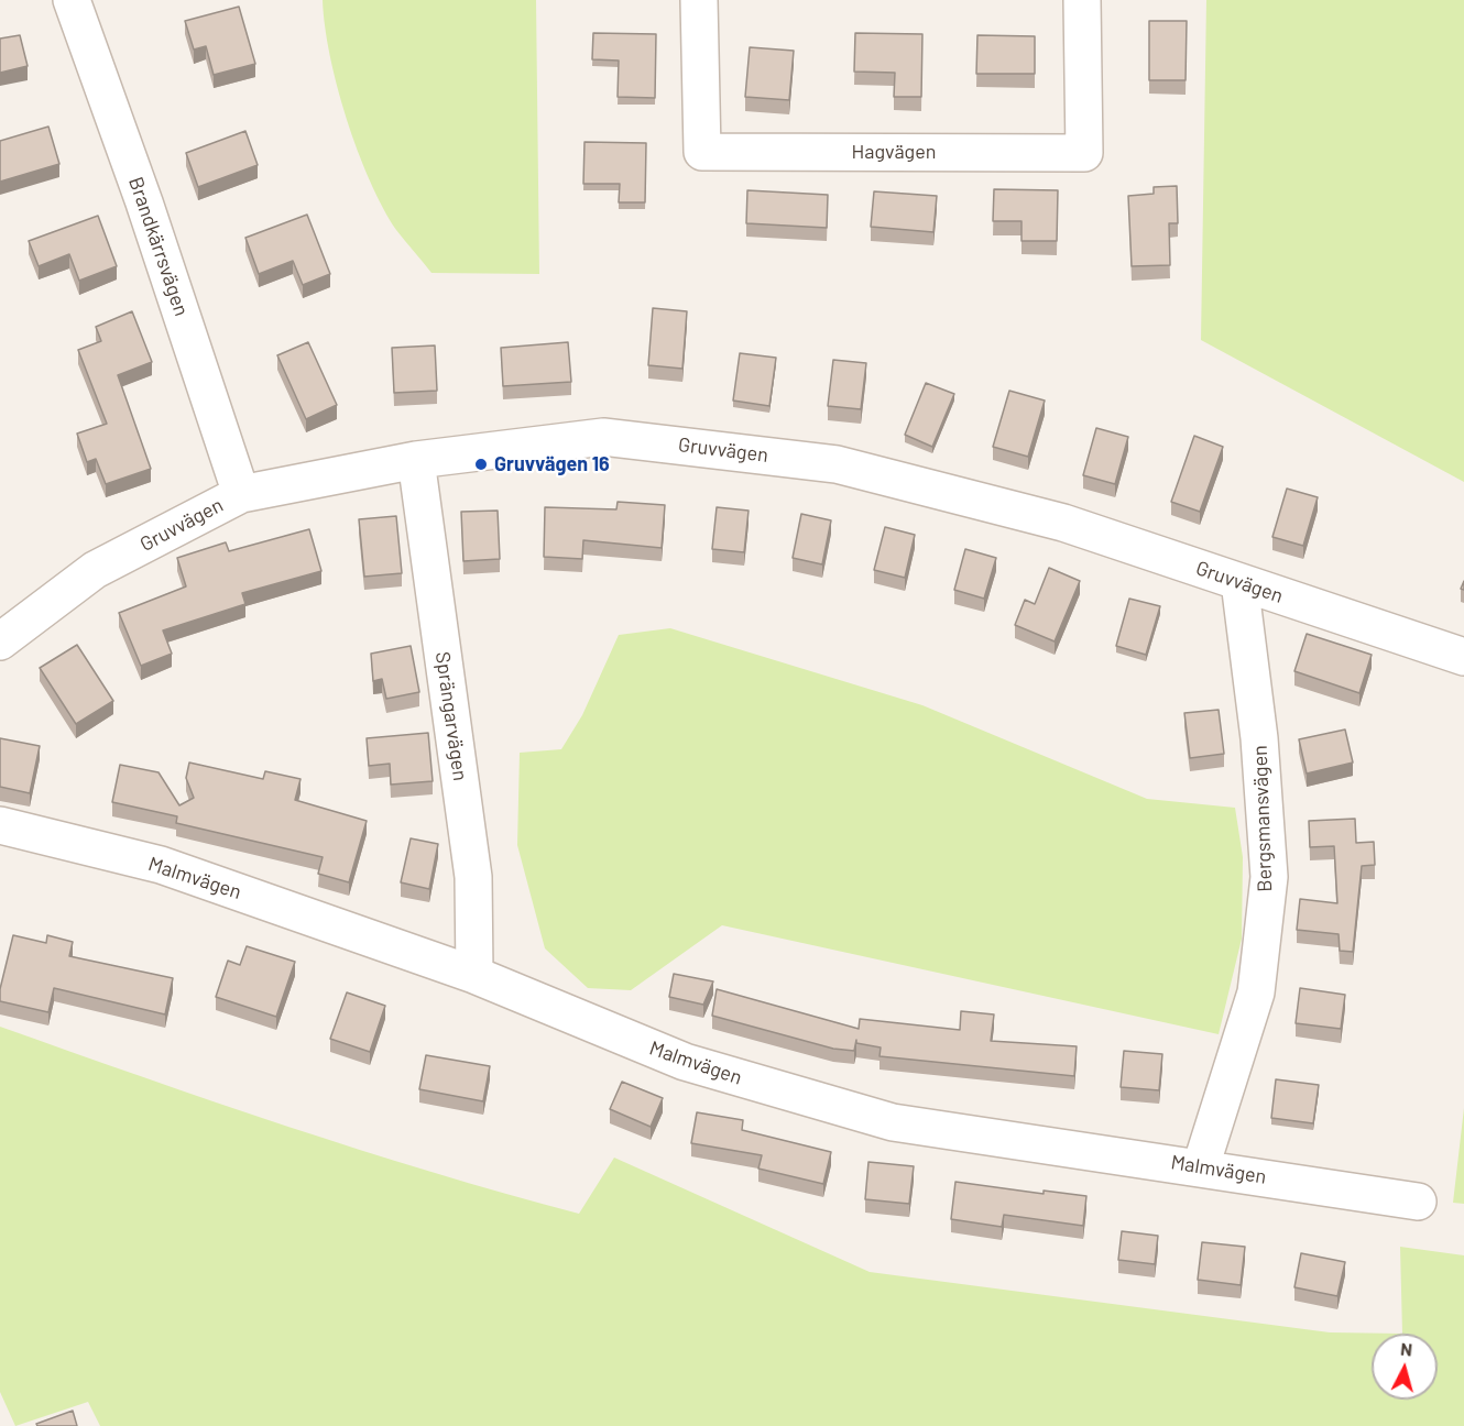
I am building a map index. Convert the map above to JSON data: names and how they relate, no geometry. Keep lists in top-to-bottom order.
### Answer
{
  "streets": {
    "street": [
      "Hagvägen",
      "Brandkärrsvägen",
      "Gruvvägen",
      "Sprängarvägen",
      "Bergsmansvägen",
      "Malmvägen"
    ]
  },
  "crossings": [
    ["Brandkärrsvägen", "Gruvvägen"],
    ["Gruvvägen", "Sprängarvägen"],
    ["Gruvvägen", "Bergsmansvägen"],
    ["Sprängarvägen", "Malmvägen"],
    ["Bergsmansvägen", "Malmvägen"]
  ],
  "places": ["Gruvvägen 16"],
  "north": "top"
}
